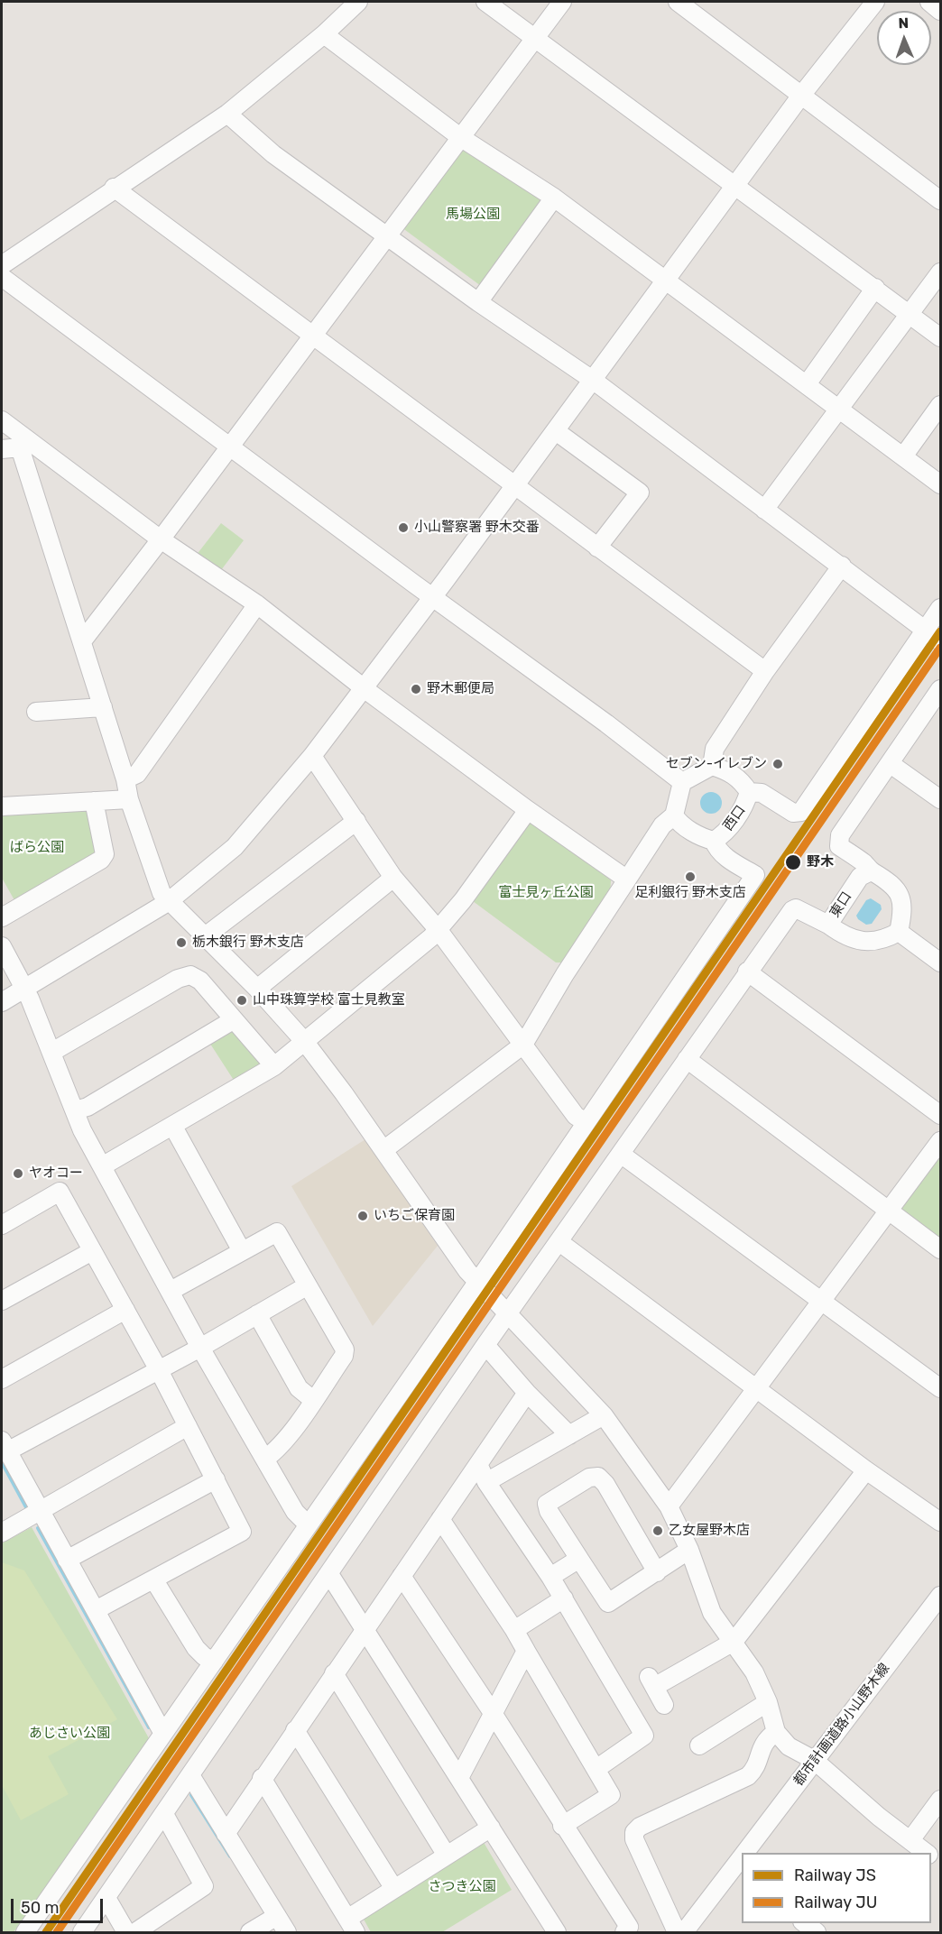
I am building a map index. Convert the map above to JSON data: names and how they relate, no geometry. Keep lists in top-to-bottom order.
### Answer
{
  "streets": {
    "street": ["西口", "東口", "都市計画道路小山野木線"]
  },
  "parks": [
    "馬場公園",
    "ばら公園",
    "富士見ヶ丘公園",
    "あじさい公園",
    "さつき公園"
  ],
  "places": [
    "小山警察署 野木交番",
    "野木郵便局",
    "セブン-イレブン",
    "野木",
    "足利銀行 野木支店",
    "栃木銀行 野木支店",
    "山中珠算学校 富士見教室",
    "ヤオコー",
    "いちご保育園",
    "乙女屋野木店"
  ],
  "lines": ["rail line JS", "rail line JU"],
  "legend": ["Railway JS", "Railway JU"],
  "scale_bar": "50 m",
  "north": "top"
}
